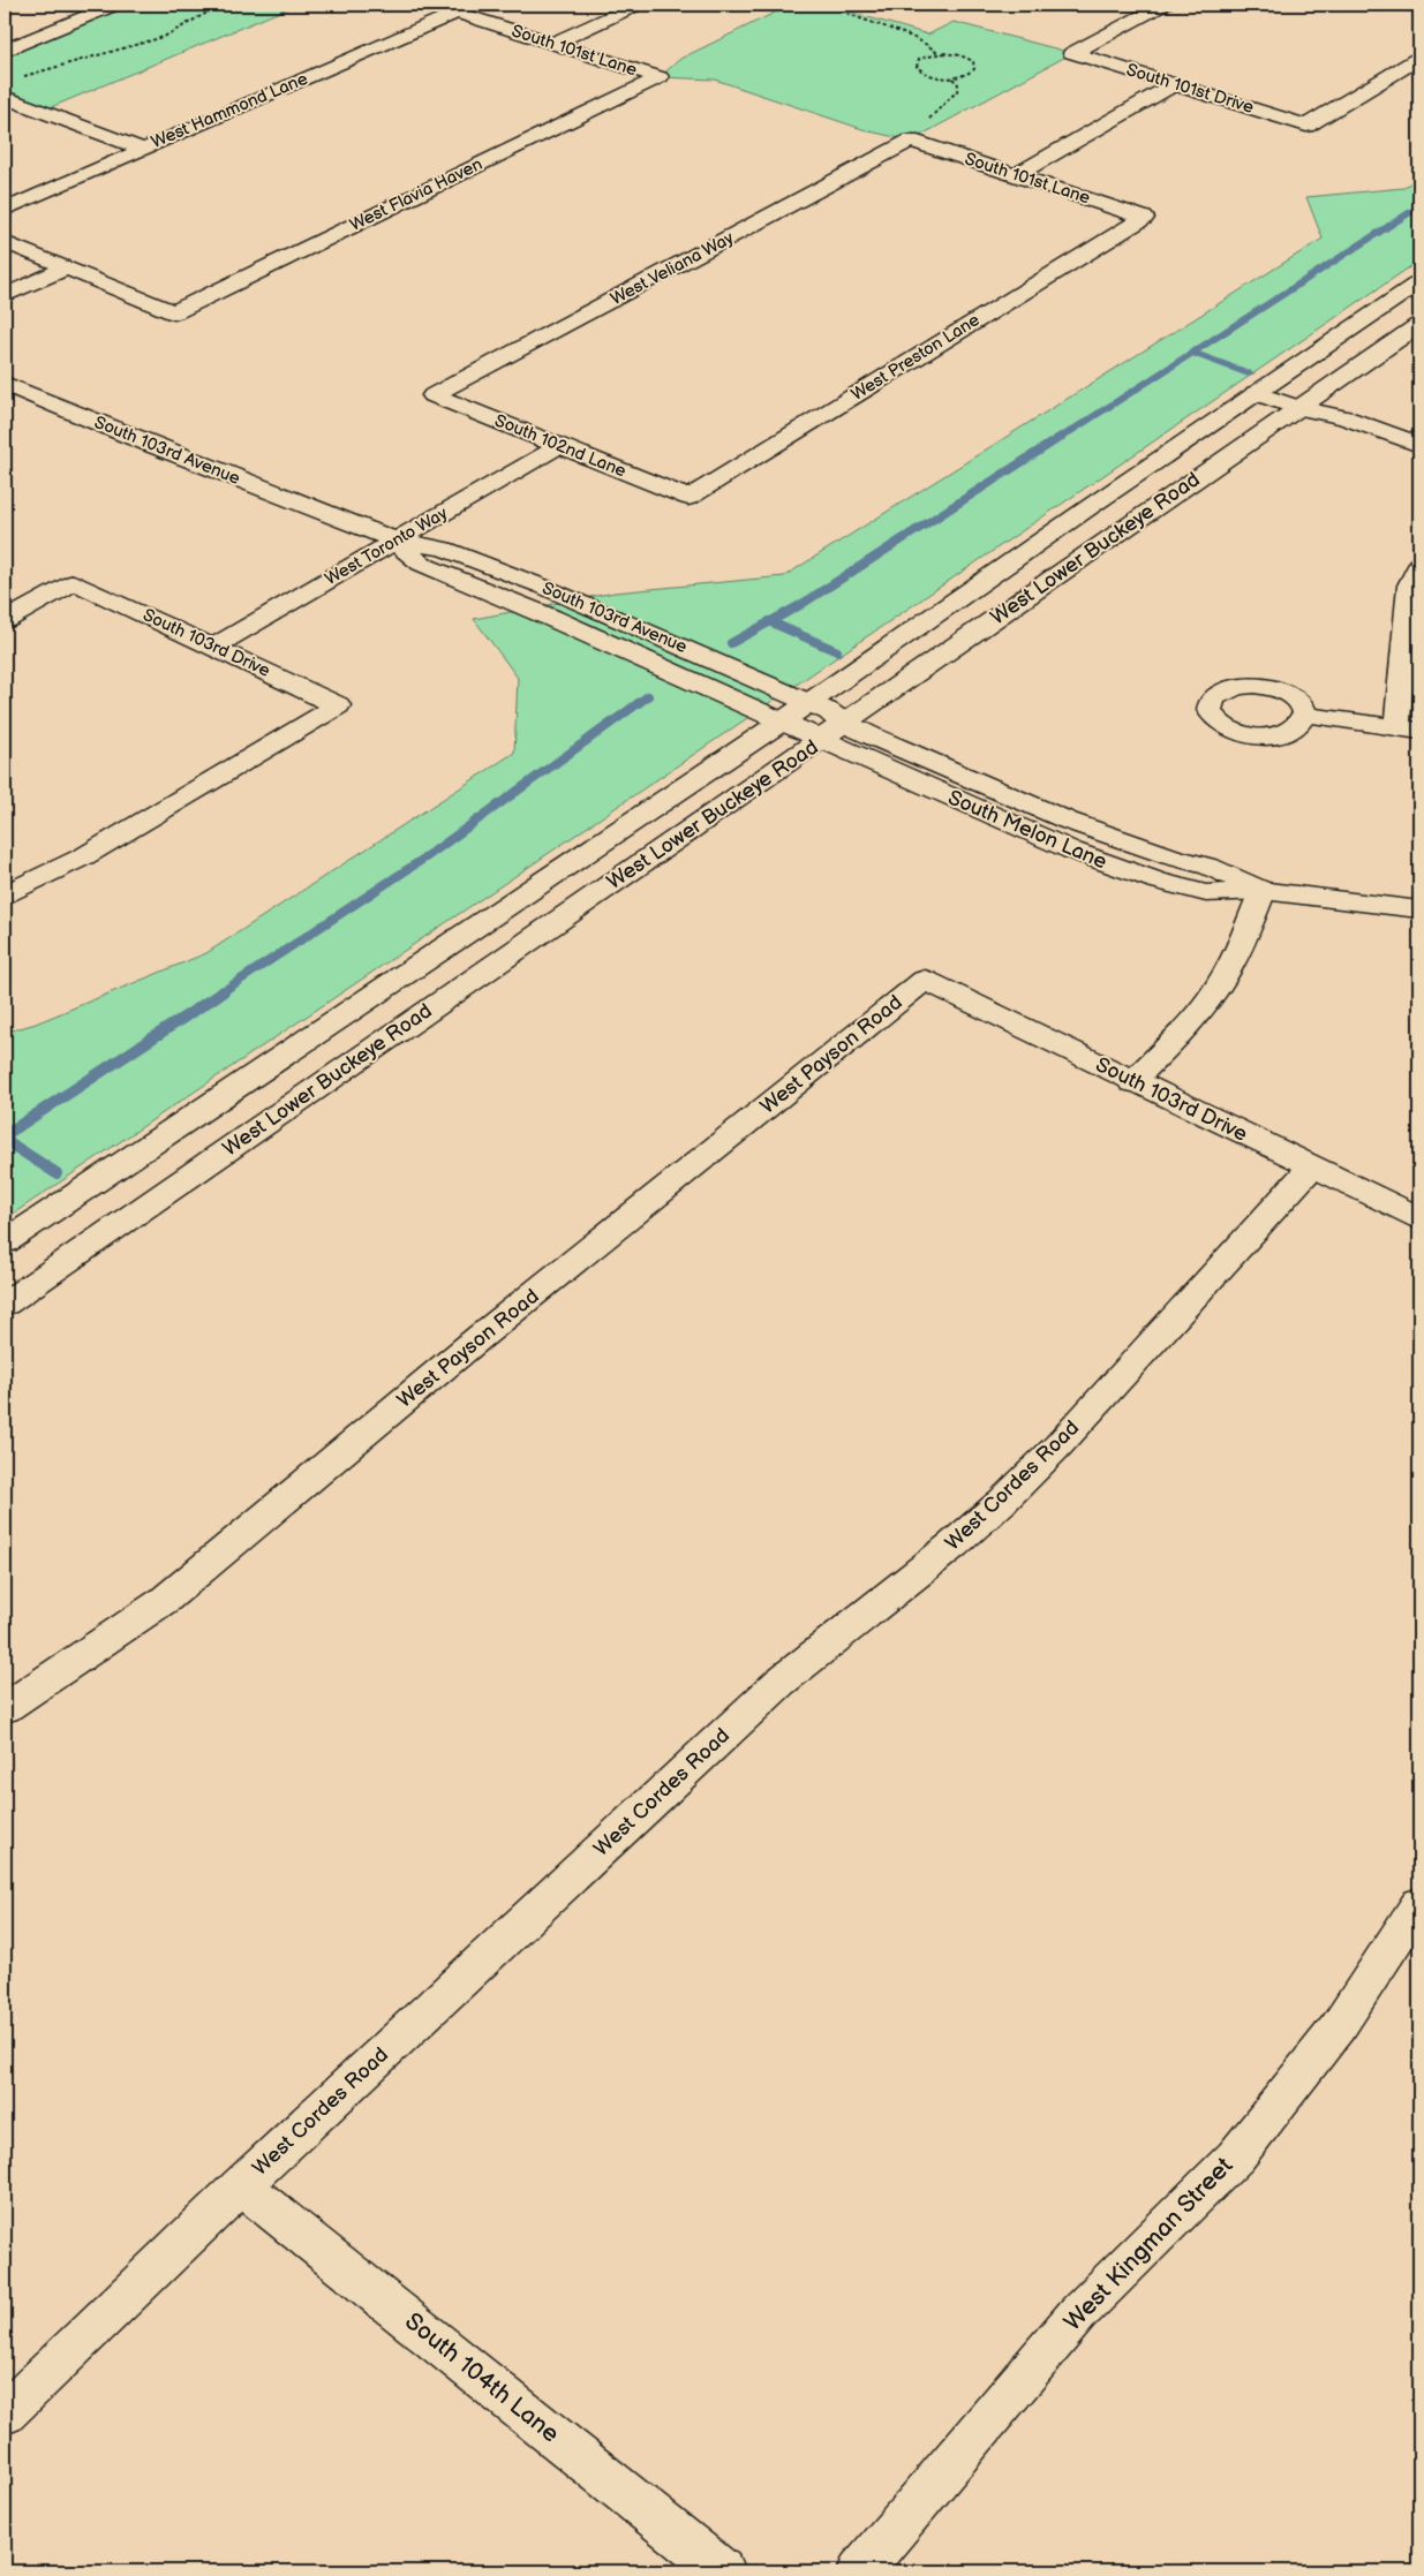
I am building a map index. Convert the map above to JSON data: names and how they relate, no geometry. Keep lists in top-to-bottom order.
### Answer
{
  "streets": {
    "street": [
      "South 101st Lane",
      "South 101st Drive",
      "West Hammond Lane",
      "West Flavia Haven",
      "West Veliana Way",
      "West Preston Lane",
      "South 102nd Lane",
      "South 103rd Avenue",
      "West Toronto Way",
      "West Lower Buckeye Road",
      "South 103rd Drive",
      "South Melon Lane",
      "West Payson Road",
      "West Cordes Road",
      "West Kingman Street",
      "South 104th Lane"
    ]
  },
  "crossings": [
    ["South 101st Lane", "West Hammond Lane"],
    ["South 101st Lane", "West Flavia Haven"],
    ["South 101st Lane", "West Veliana Way"],
    ["South 101st Lane", "West Preston Lane"],
    ["West Veliana Way", "South 102nd Lane"],
    ["West Preston Lane", "South 102nd Lane"],
    ["South 102nd Lane", "West Toronto Way"],
    ["South 103rd Avenue", "West Toronto Way"],
    ["South 103rd Avenue", "West Lower Buckeye Road"],
    ["South 103rd Avenue", "South Melon Lane"],
    ["West Toronto Way", "South 103rd Drive"],
    ["West Lower Buckeye Road", "South Melon Lane"],
    ["South 103rd Drive", "West Payson Road"],
    ["South 103rd Drive", "West Cordes Road"],
    ["West Cordes Road", "South 104th Lane"]
  ]
}
